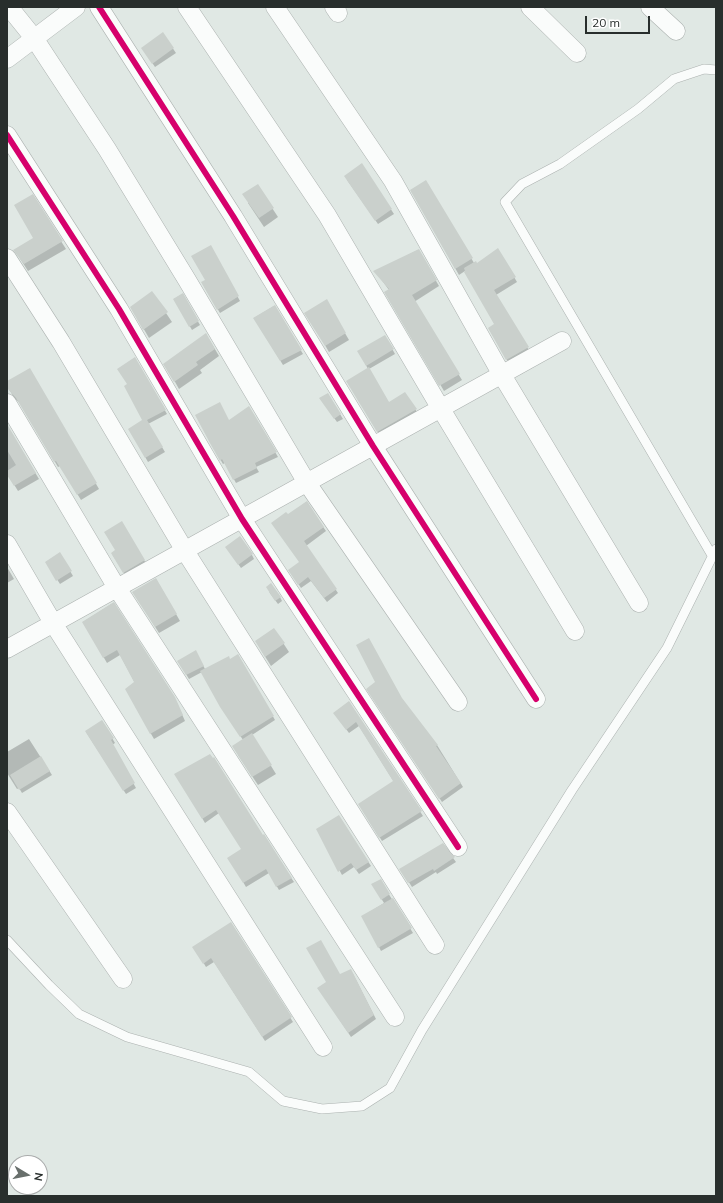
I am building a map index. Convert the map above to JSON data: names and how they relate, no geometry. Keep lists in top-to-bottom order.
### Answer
{
  "scale_bar": "20 m",
  "north": "right"
}
